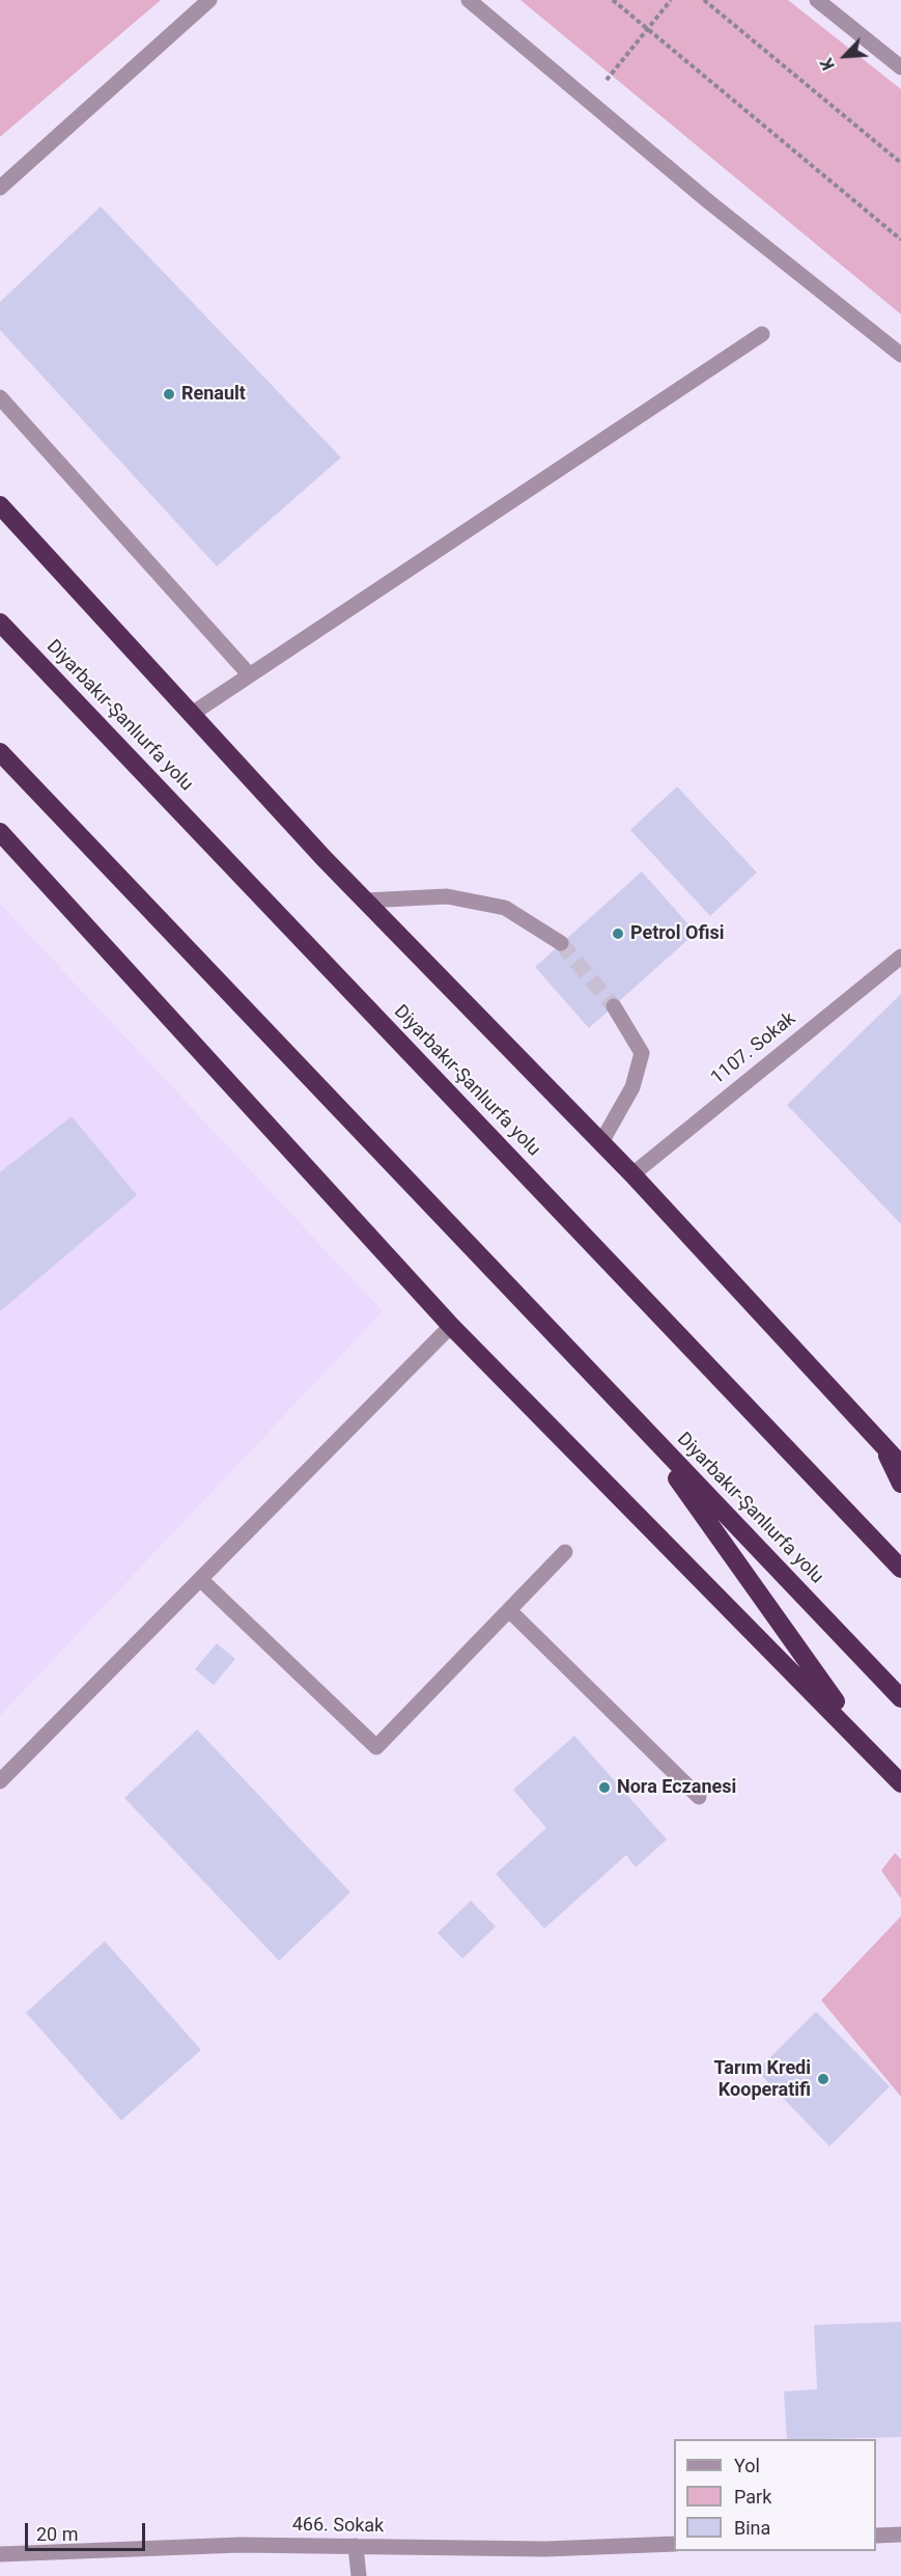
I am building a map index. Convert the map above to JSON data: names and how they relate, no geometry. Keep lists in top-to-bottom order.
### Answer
{
  "streets": {
    "highway": ["Diyarbakır-Şanlıurfa yolu"],
    "street": ["1107. Sokak", "466. Sokak"]
  },
  "places": [
    "Renault",
    "Petrol Ofisi",
    "Nora Eczanesi",
    "Tarım Kredi Kooperatifi"
  ],
  "legend": ["Yol", "Park", "Bina"],
  "scale_bar": "20 m",
  "north": "bottom left"
}
